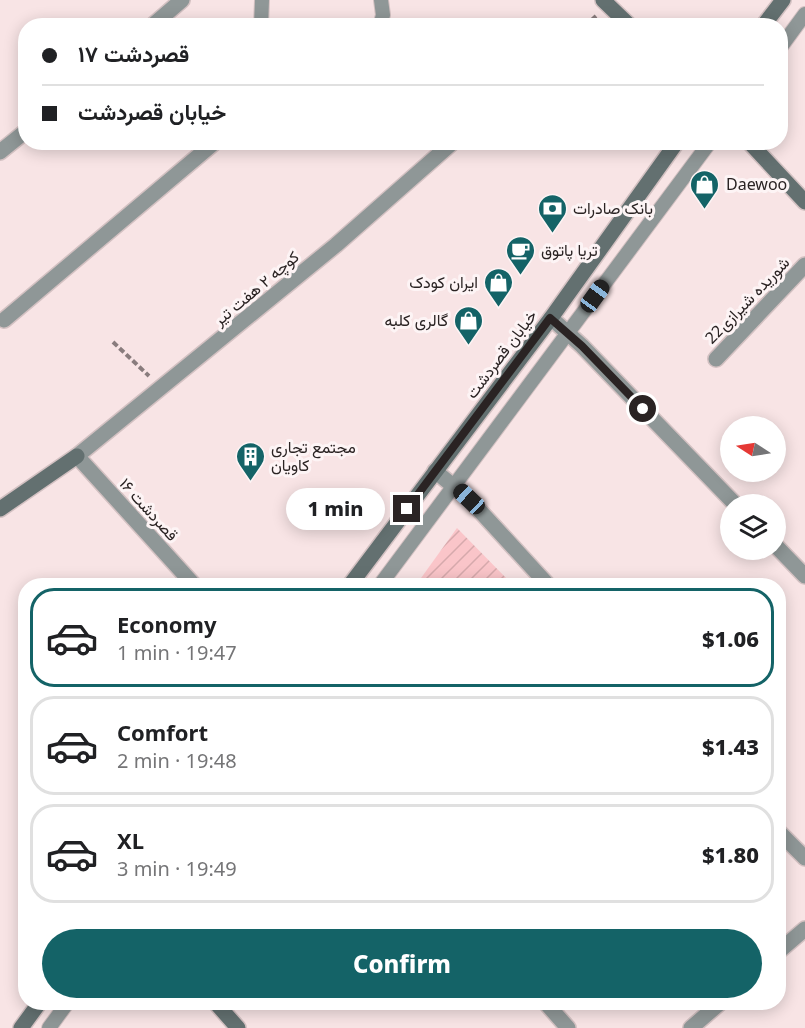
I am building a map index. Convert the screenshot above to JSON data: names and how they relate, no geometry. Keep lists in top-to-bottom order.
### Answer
{
  "streets": {
    "main road": ["خیابان قصردشت"],
    "street": ["کوچه ۲ هفت تیر", "22شوریده شیرازی", "قصردشت ۱۶"]
  },
  "crossings": [
    ["کوچه ۲ هفت تیر", "قصردشت ۱۶"]
  ],
  "places": {
    "shop": ["Daewoo", "ایران کودک", "گالری کلبه"],
    "bank": ["بانک صادرات"],
    "cafe": ["تریا پاتوق"],
    "building": ["مجتمع تجاری کاویان"]
  },
  "north": "left",
  "page": {
    "banner": ["قصردشت ۱۷", "خیابان قصردشت"],
    "bubble": "1 min",
    "list": [
      {
        "name": "Economy",
        "note": "1 min · 19:47",
        "value": "$1.06"
      },
      {
        "name": "Comfort",
        "note": "2 min · 19:48",
        "value": "$1.43"
      },
      {
        "name": "XL",
        "note": "3 min · 19:49",
        "value": "$1.80"
      }
    ],
    "buttons": "Confirm"
  }
}
